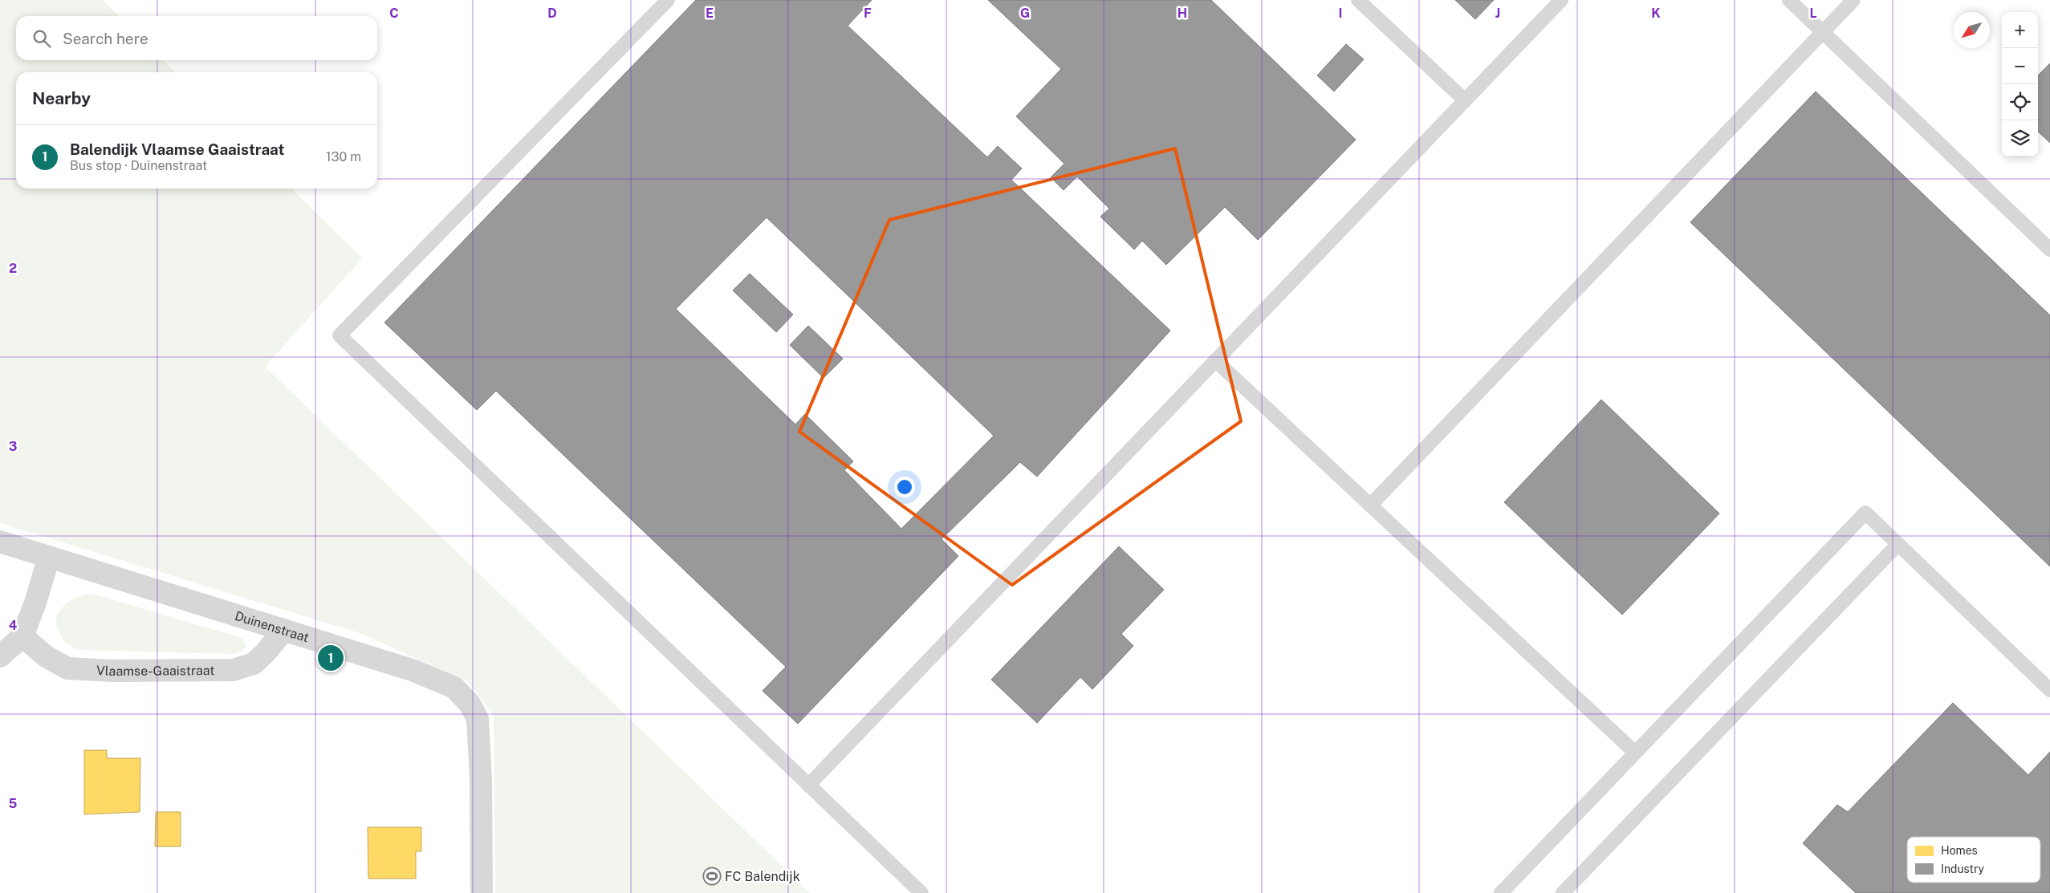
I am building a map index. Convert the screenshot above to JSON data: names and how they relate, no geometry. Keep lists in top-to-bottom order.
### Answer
{
  "streets": {
    "street": ["Duinenstraat", "Vlaamse-Gaaistraat"]
  },
  "crossings": [
    ["Duinenstraat", "Vlaamse-Gaaistraat"]
  ],
  "places": {
    "sports": ["FC Balendijk"]
  },
  "legend": ["Homes", "Industry"],
  "north": "bottom left",
  "page": {
    "map_buttons": ["+", "−"],
    "search": "Search here",
    "heading": "Nearby",
    "list": [
      {
        "mark": "1",
        "name": "Balendijk Vlaamse Gaaistraat",
        "note": "Bus stop · Duinenstraat",
        "value": "130 m"
      }
    ],
    "pins": "1"
  },
  "grid": {
    "columns": [
      "C",
      "D",
      "E",
      "F",
      "G",
      "H",
      "I",
      "J",
      "K",
      "L"
    ],
    "rows": [
      "2",
      "3",
      "4",
      "5"
    ]
  }
}
